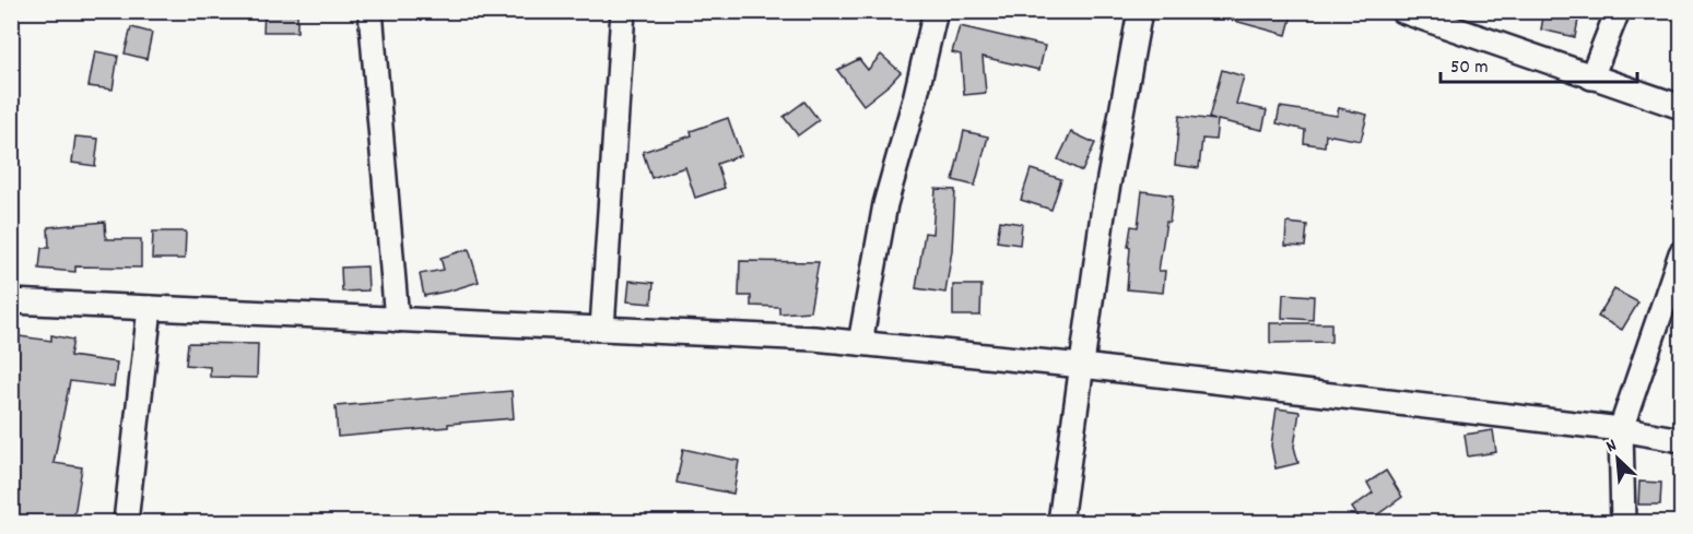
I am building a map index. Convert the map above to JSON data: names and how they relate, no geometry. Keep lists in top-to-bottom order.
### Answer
{
  "scale_bar": "50 m",
  "north": "top left"
}
